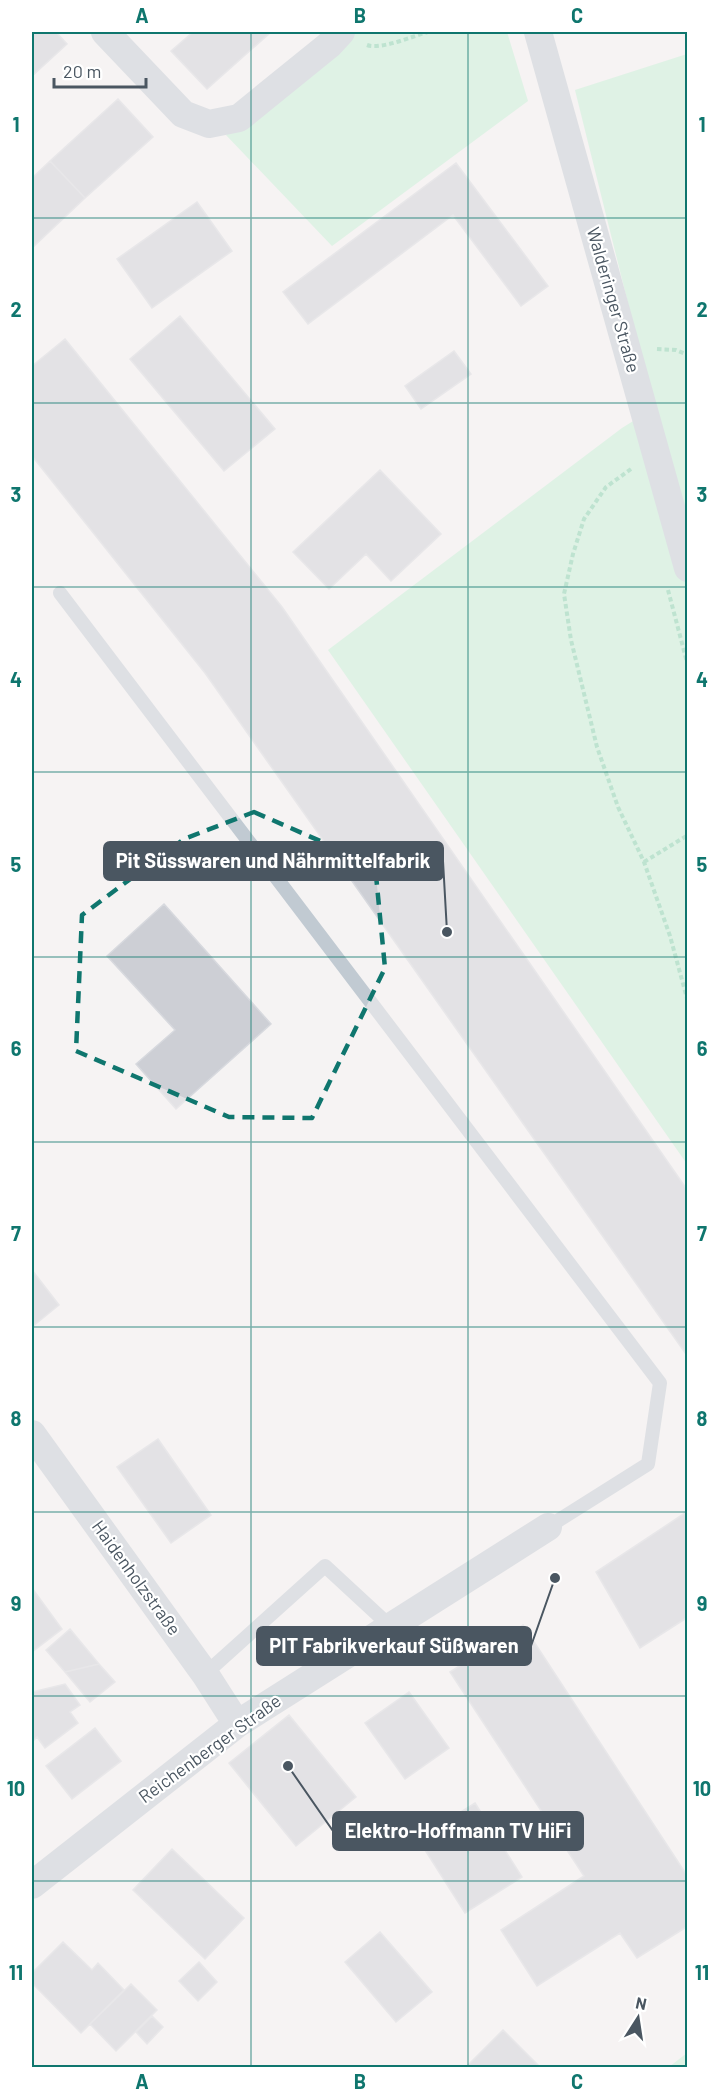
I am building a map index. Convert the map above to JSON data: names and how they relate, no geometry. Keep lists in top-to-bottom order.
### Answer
{
  "streets": {
    "street": ["Walderinger Straße", "Haidenholzstraße", "Reichenberger Straße"]
  },
  "crossings": [
    ["Haidenholzstraße", "Reichenberger Straße"]
  ],
  "places": ["Pit Süsswaren und Nährmittelfabrik", "PIT Fabrikverkauf Süßwaren", "Elektro-Hoffmann TV HiFi"],
  "scale_bar": "20 m",
  "north": "top",
  "grid": {
    "columns": ["A", "B", "C"],
    "rows": [
      "1",
      "2",
      "3",
      "4",
      "5",
      "6",
      "7",
      "8",
      "9",
      "10",
      "11"
    ]
  }
}
